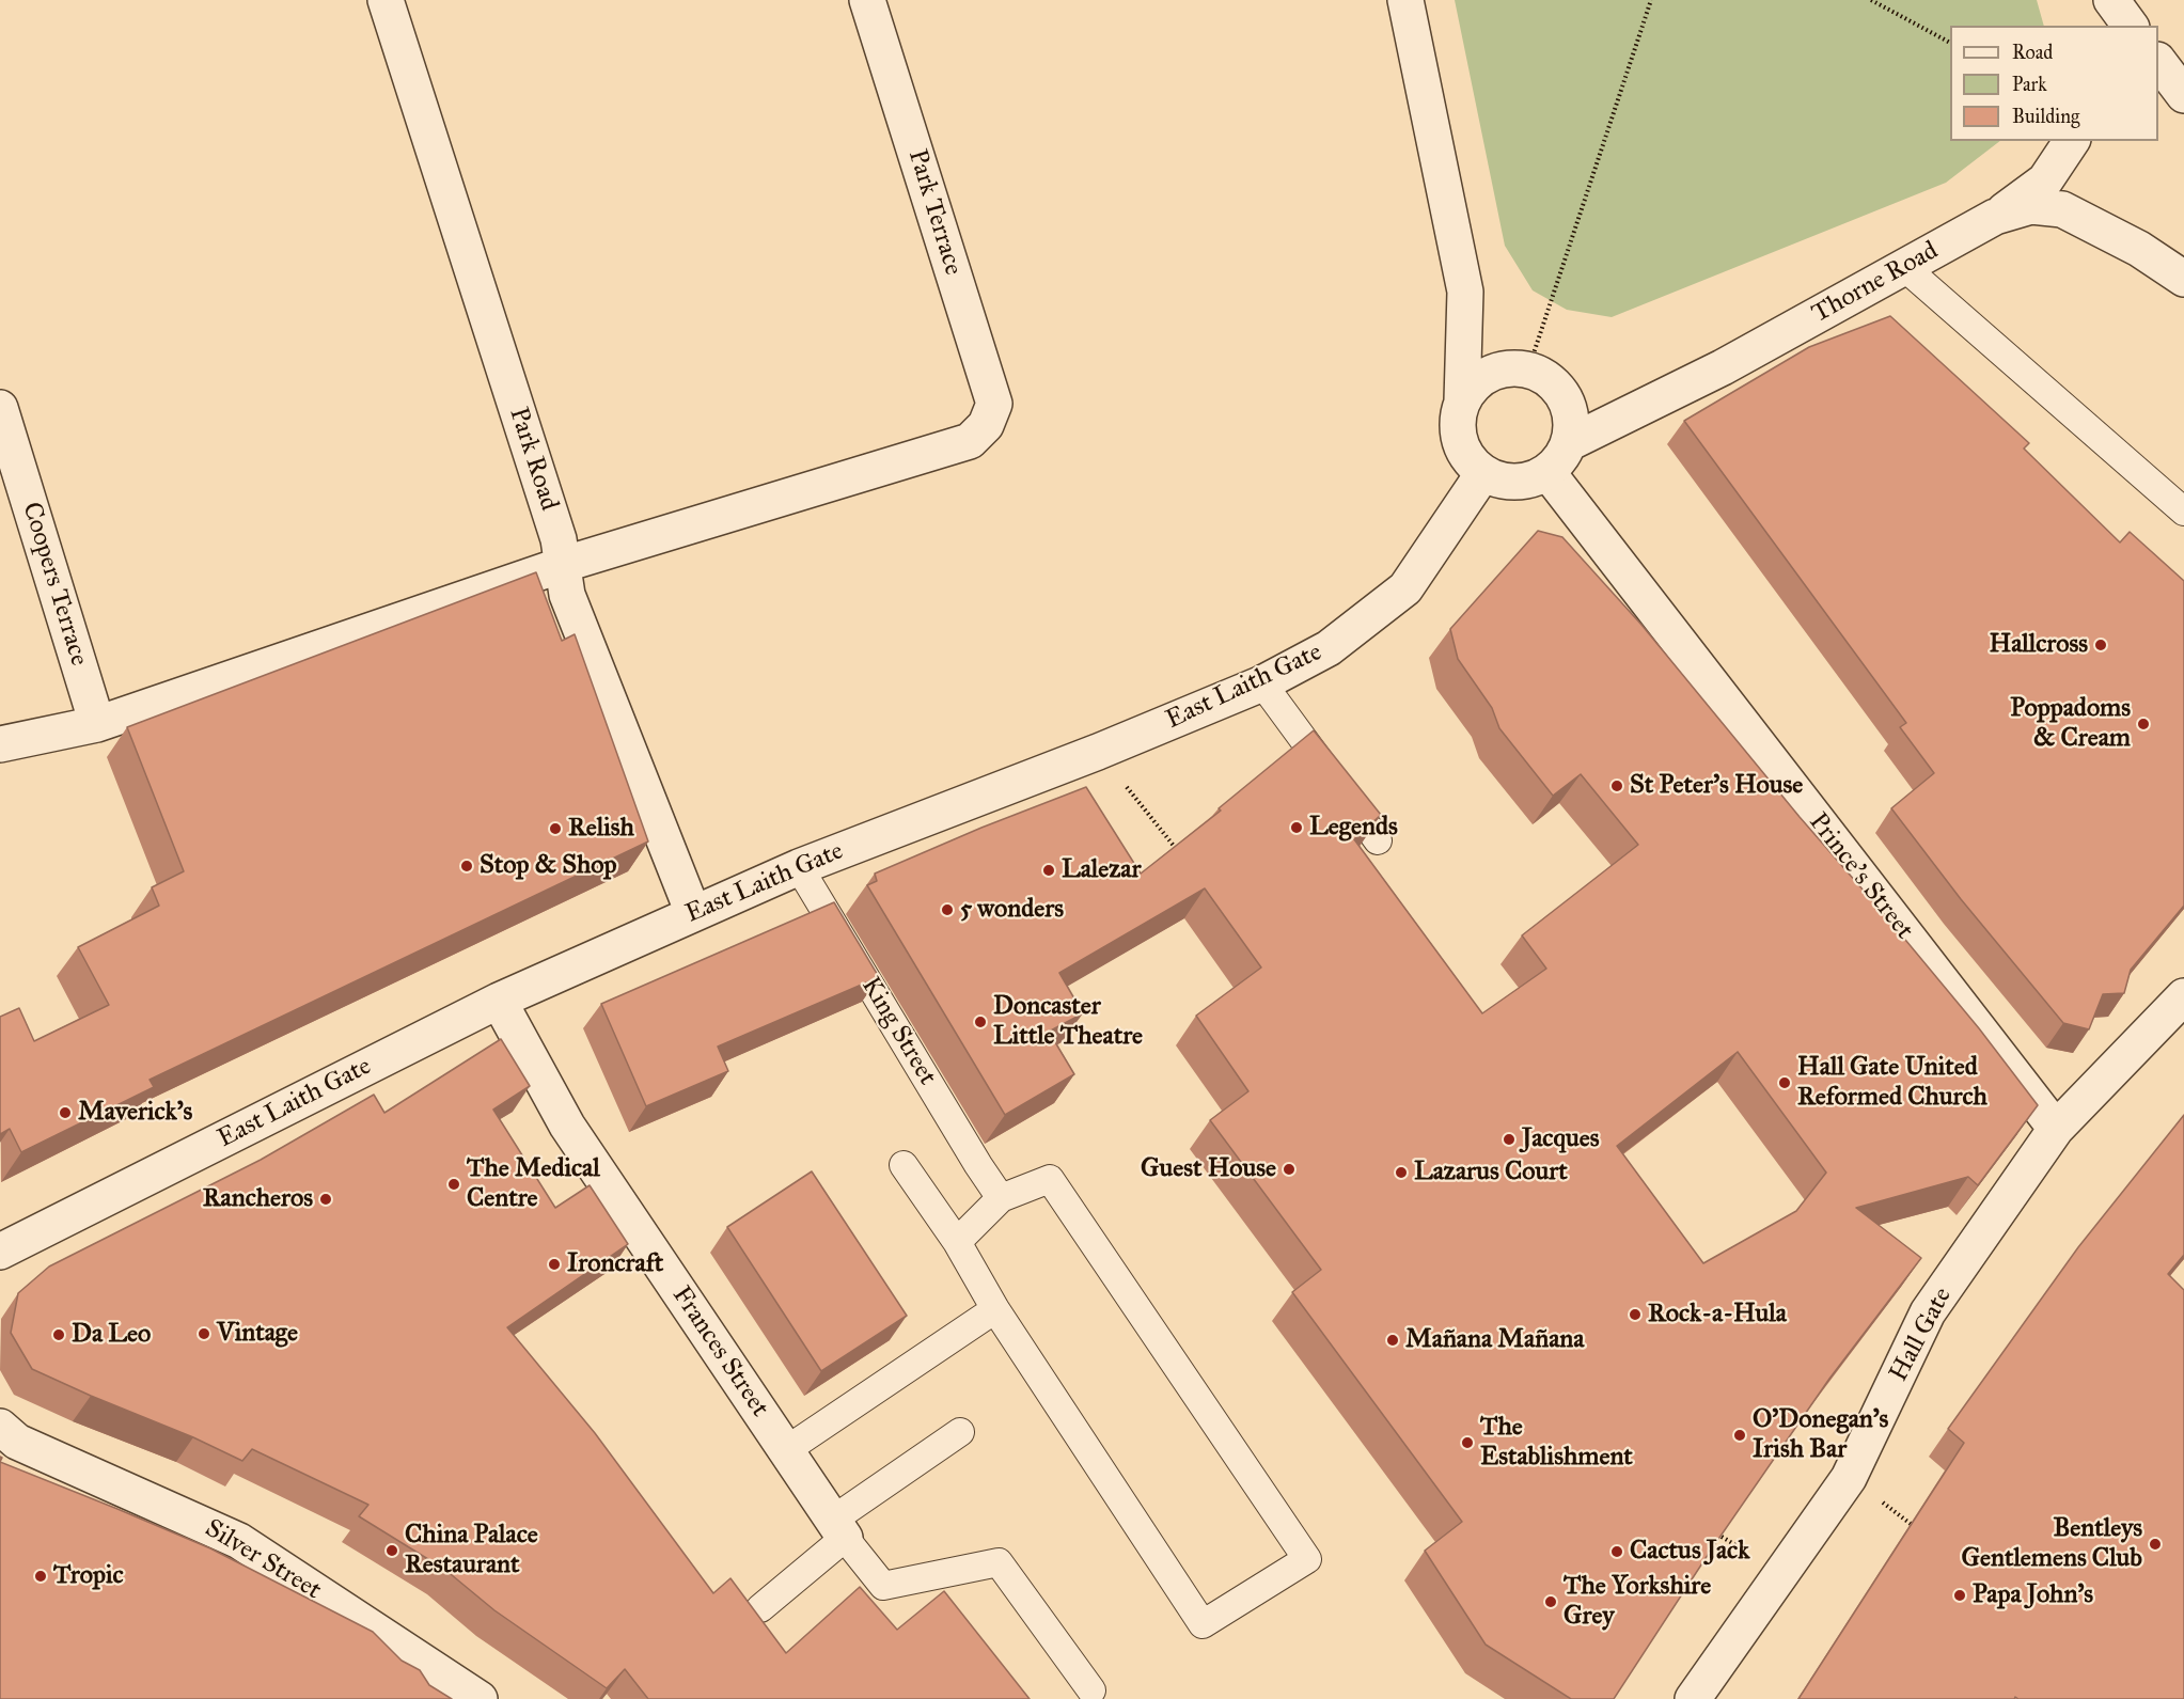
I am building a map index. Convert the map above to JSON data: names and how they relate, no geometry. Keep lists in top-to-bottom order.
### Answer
{
  "streets": {
    "street": [
      "Park Terrace",
      "Thorne Road",
      "Park Road",
      "Coopers Terrace",
      "East Laith Gate",
      "Prince's Street",
      "Hall Gate",
      "Frances Street",
      "Silver Street"
    ],
    "lane": ["King Street"]
  },
  "crossings": [
    ["Park Terrace", "Park Road"],
    ["Thorne Road", "East Laith Gate"],
    ["Thorne Road", "Prince's Street"],
    ["Park Road", "East Laith Gate"],
    ["East Laith Gate", "Prince's Street"],
    ["East Laith Gate", "King Street"],
    ["East Laith Gate", "Frances Street"],
    ["Prince's Street", "Hall Gate"]
  ],
  "places": [
    "Hallcross",
    "Poppadoms & Cream",
    "St Peter's House",
    "Legends",
    "Relish",
    "Stop & Shop",
    "Lalezar",
    "5 wonders",
    "Doncaster Little Theatre",
    "Hall Gate United Reformed Church",
    "Maverick's",
    "Jacques",
    "Guest House",
    "Lazarus Court",
    "The Medical Centre",
    "Rancheros",
    "Ironcraft",
    "Rock-a-Hula",
    "Vintage",
    "Da Leo",
    "Mañana Mañana",
    "O'Donegan's Irish Bar",
    "The Establishment",
    "Bentleys Gentlemens Club",
    "China Palace Restaurant",
    "Cactus Jack",
    "Tropic",
    "Papa John's",
    "The Yorkshire Grey"
  ],
  "legend": ["Road", "Park", "Building"]
}
